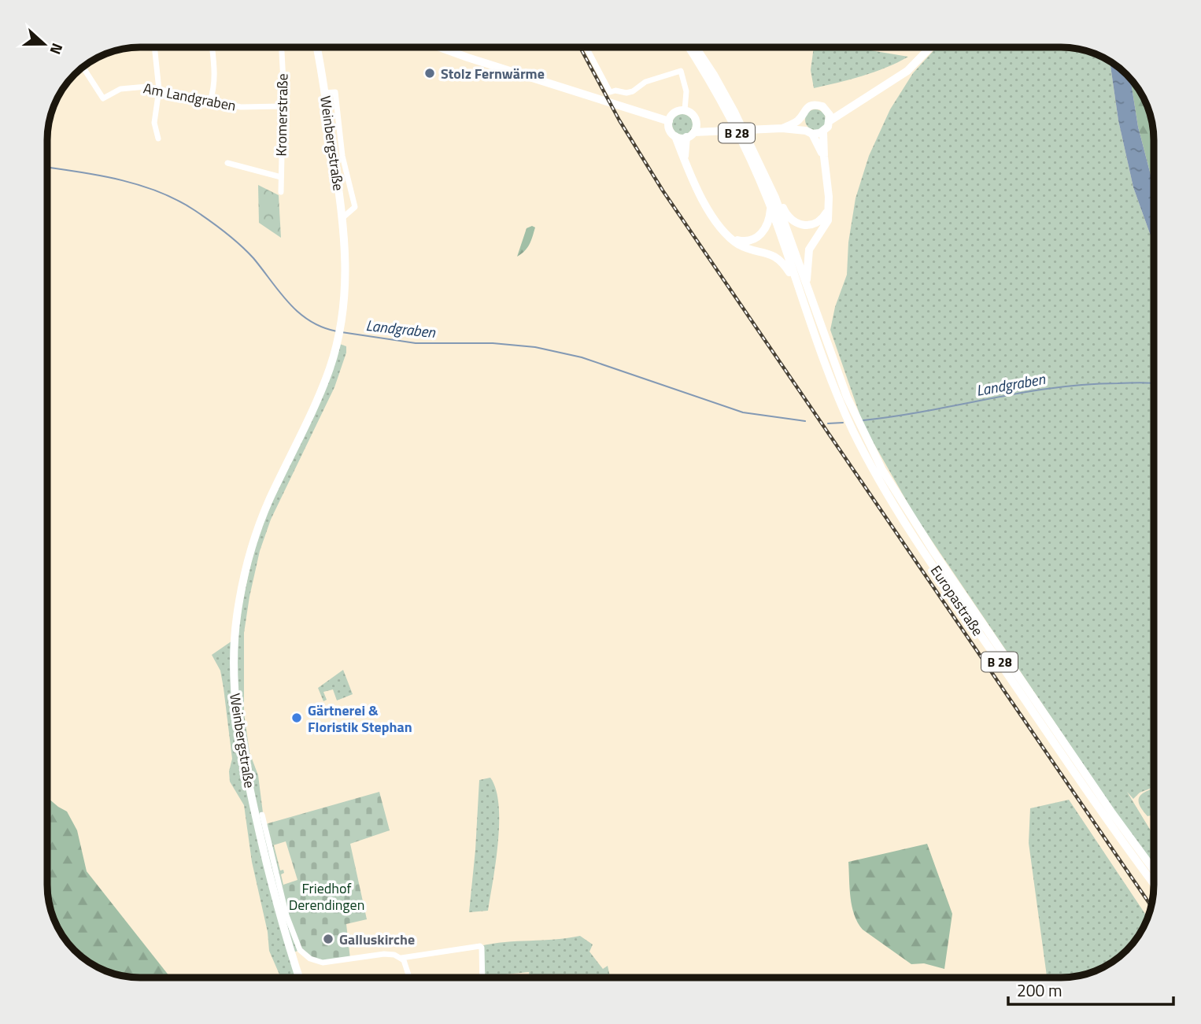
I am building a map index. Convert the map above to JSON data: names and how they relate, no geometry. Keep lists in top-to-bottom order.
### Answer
{
  "streets": {
    "main road": ["B 28", "Europastraße"],
    "street": ["Am Landgraben", "Kromerstraße", "Weinbergstraße"]
  },
  "crossings": [
    ["Am Landgraben", "Kromerstraße"],
    ["B 28", "Europastraße"]
  ],
  "water": ["Landgraben"],
  "parks": ["Friedhof Derendingen"],
  "places": ["Stolz Fernwärme", "Gärtnerei & Floristik Stephan", "Galluskirche"],
  "scale_bar": "200 m",
  "north": "right"
}
